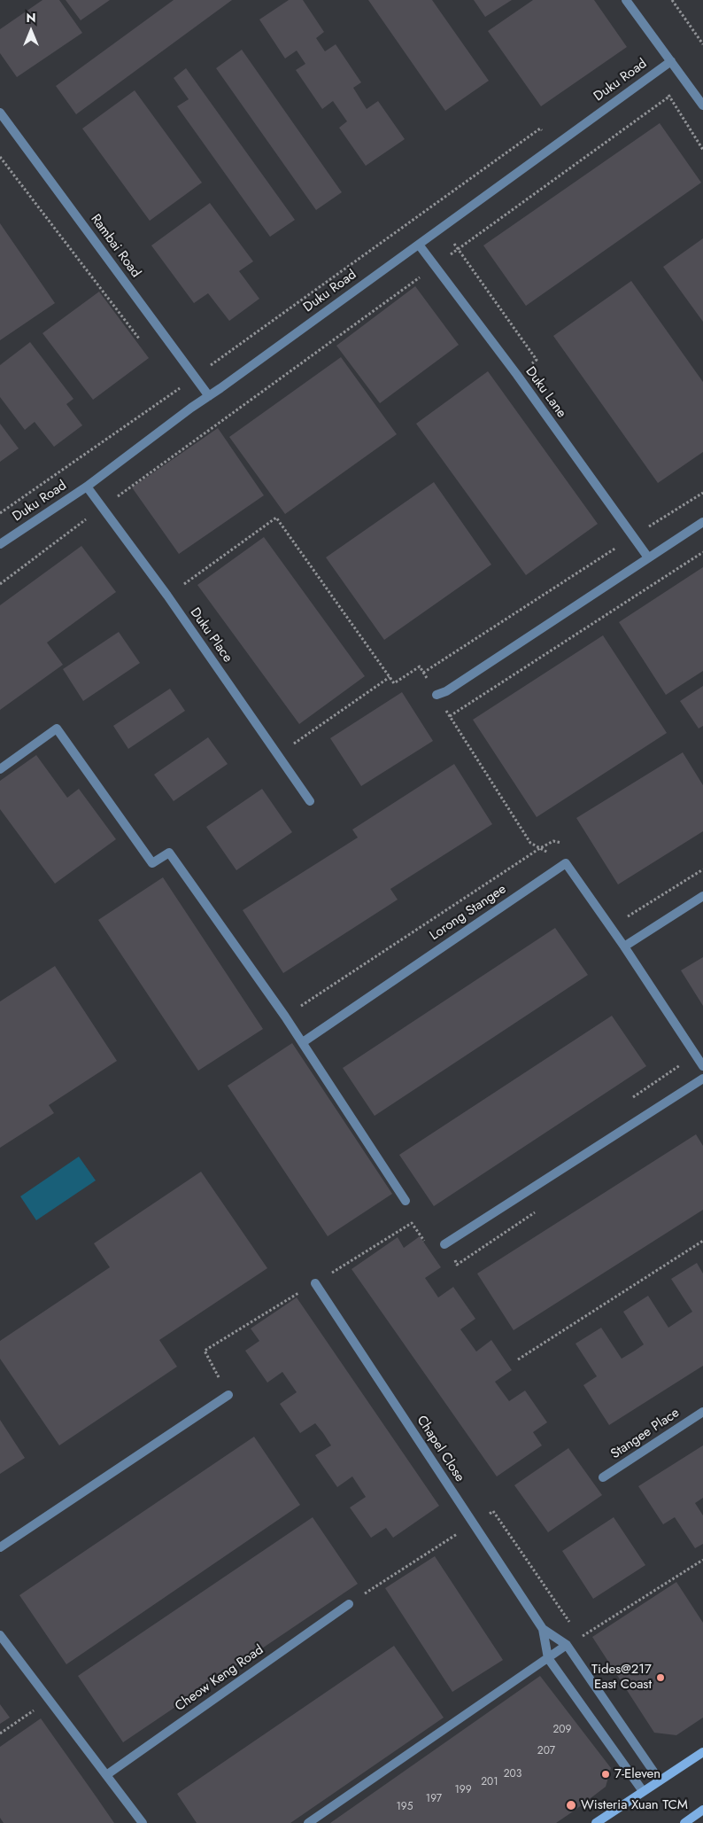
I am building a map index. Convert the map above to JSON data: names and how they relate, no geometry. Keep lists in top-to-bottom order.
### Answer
{
  "streets": {
    "street": [
      "Duku Road",
      "Rambai Road",
      "Duku Lane",
      "Duku Place",
      "Lorong Stangee",
      "Stangee Place",
      "Chapel Close",
      "Cheow Keng Road"
    ]
  },
  "crossings": [
    ["Duku Road", "Rambai Road"],
    ["Duku Road", "Duku Lane"],
    ["Duku Road", "Duku Place"]
  ],
  "places": ["Tides@217 East Coast", "7-Eleven", "Wisteria Xuan TCM"],
  "house_numbers": [
    "209",
    "207",
    "203",
    "201",
    "199",
    "197",
    "195"
  ],
  "north": "top"
}
